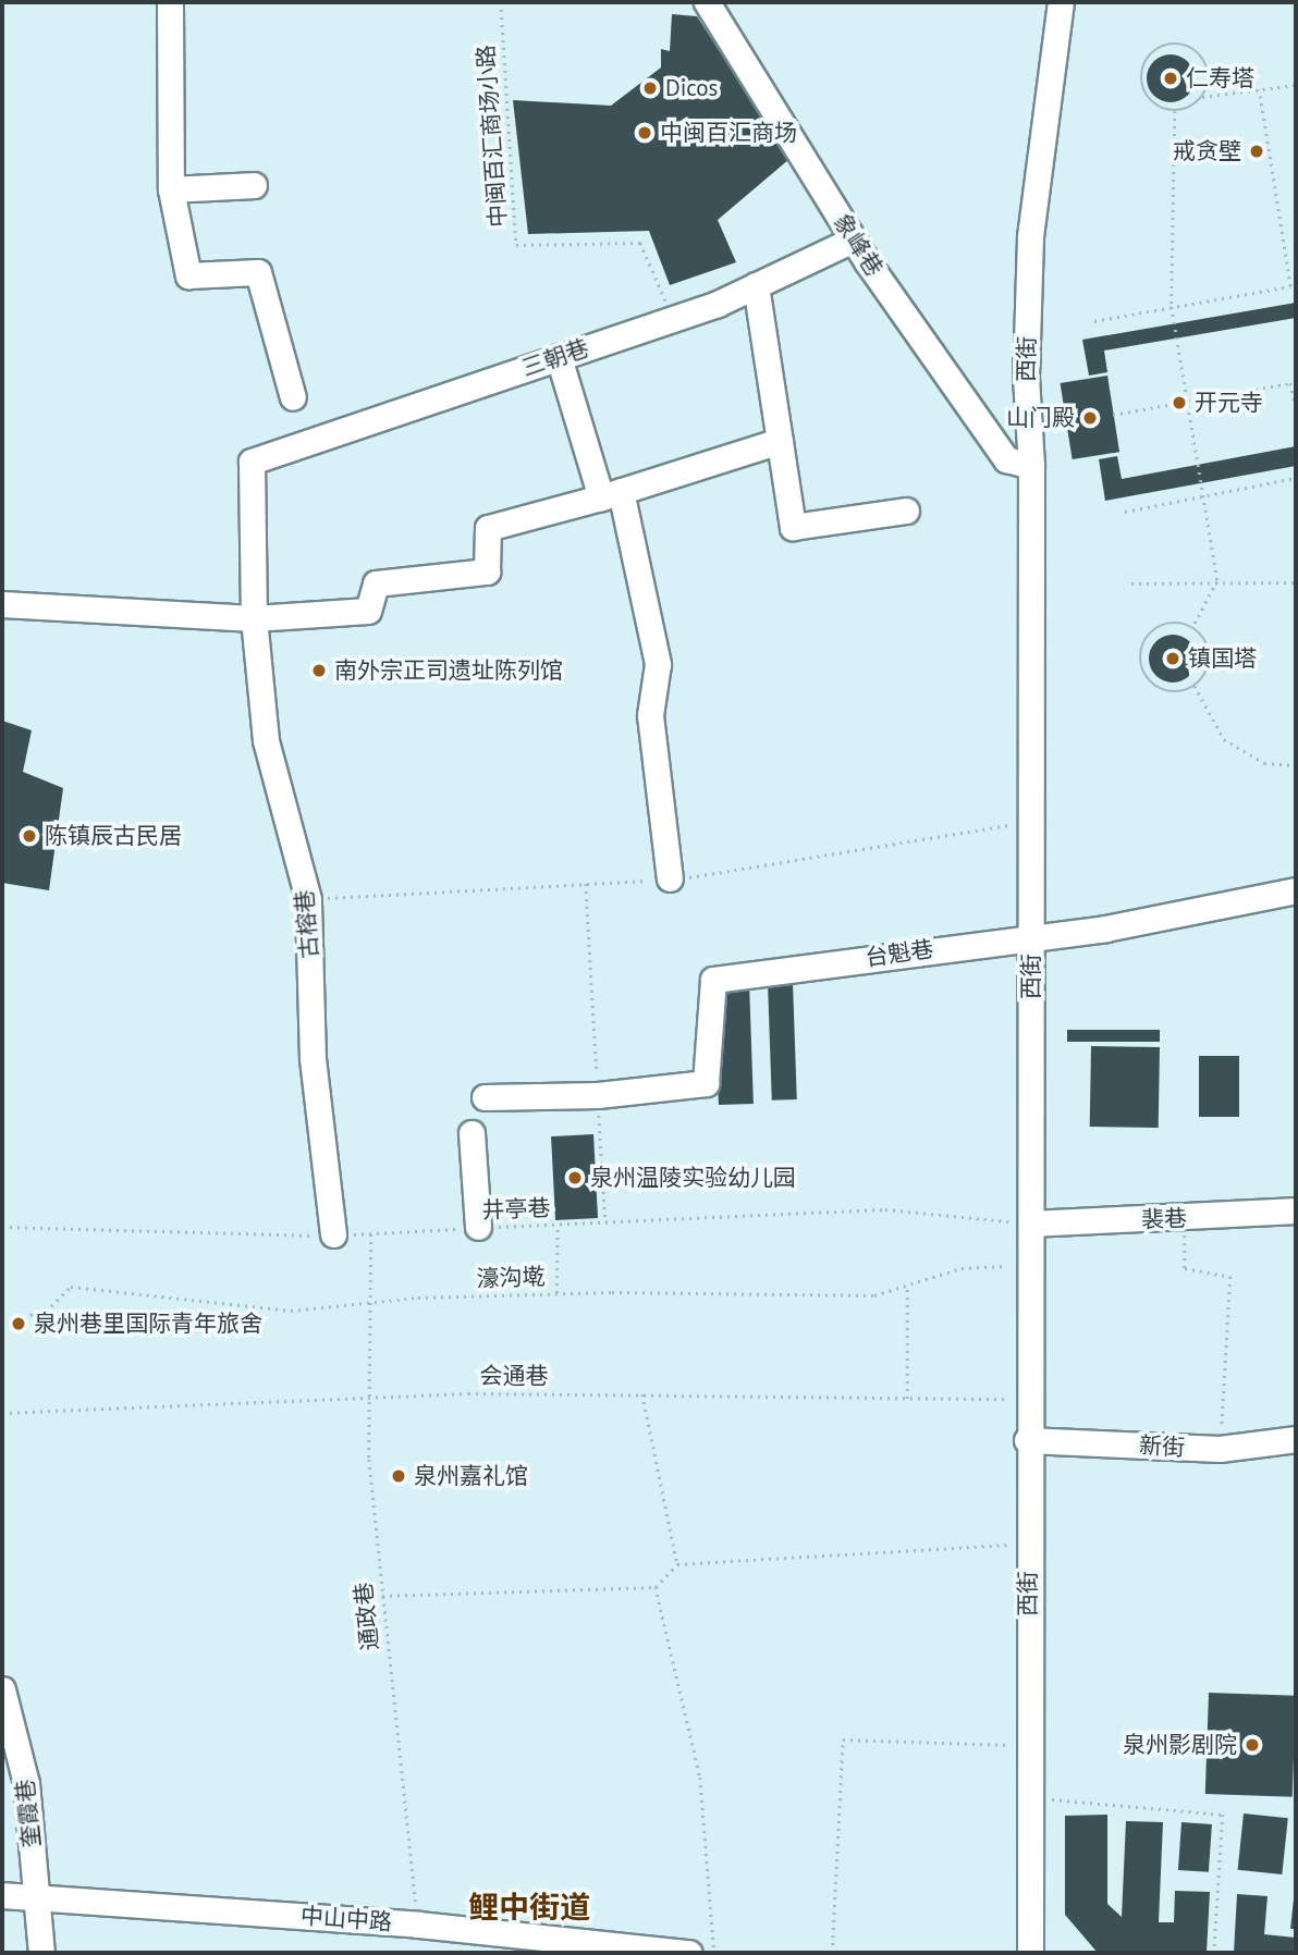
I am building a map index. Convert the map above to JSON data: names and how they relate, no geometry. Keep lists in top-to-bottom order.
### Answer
{
  "streets": {
    "street": [
      "象峰巷",
      "三朝巷",
      "西街",
      "古榕巷",
      "台魁巷",
      "裴巷",
      "新街",
      "奎霞巷",
      "中山中路"
    ],
    "path": [
      "中闽百汇商场小路",
      "井亭巷",
      "濠沟墘",
      "会通巷",
      "通政巷"
    ]
  },
  "crossings": [
    ["中闽百汇商场小路", "三朝巷"],
    ["象峰巷", "三朝巷"],
    ["象峰巷", "西街"],
    ["三朝巷", "古榕巷"],
    ["西街", "台魁巷"],
    ["西街", "井亭巷"],
    ["西街", "裴巷"],
    ["西街", "濠沟墘"],
    ["西街", "会通巷"],
    ["西街", "新街"],
    ["古榕巷", "井亭巷"],
    ["井亭巷", "裴巷"],
    ["井亭巷", "通政巷"],
    ["濠沟墘", "通政巷"],
    ["会通巷", "通政巷"],
    ["通政巷", "中山中路"],
    ["奎霞巷", "中山中路"]
  ],
  "districts": ["鲤中街道"],
  "places": [
    "仁寿塔",
    "Dicos",
    "中闽百汇商场",
    "戒贪壁",
    "开元寺",
    "山门殿",
    "镇国塔",
    "南外宗正司遗址陈列馆",
    "陈镇辰古民居",
    "泉州温陵实验幼儿园",
    "泉州巷里国际青年旅舍",
    "泉州嘉礼馆",
    "泉州影剧院"
  ]
}
